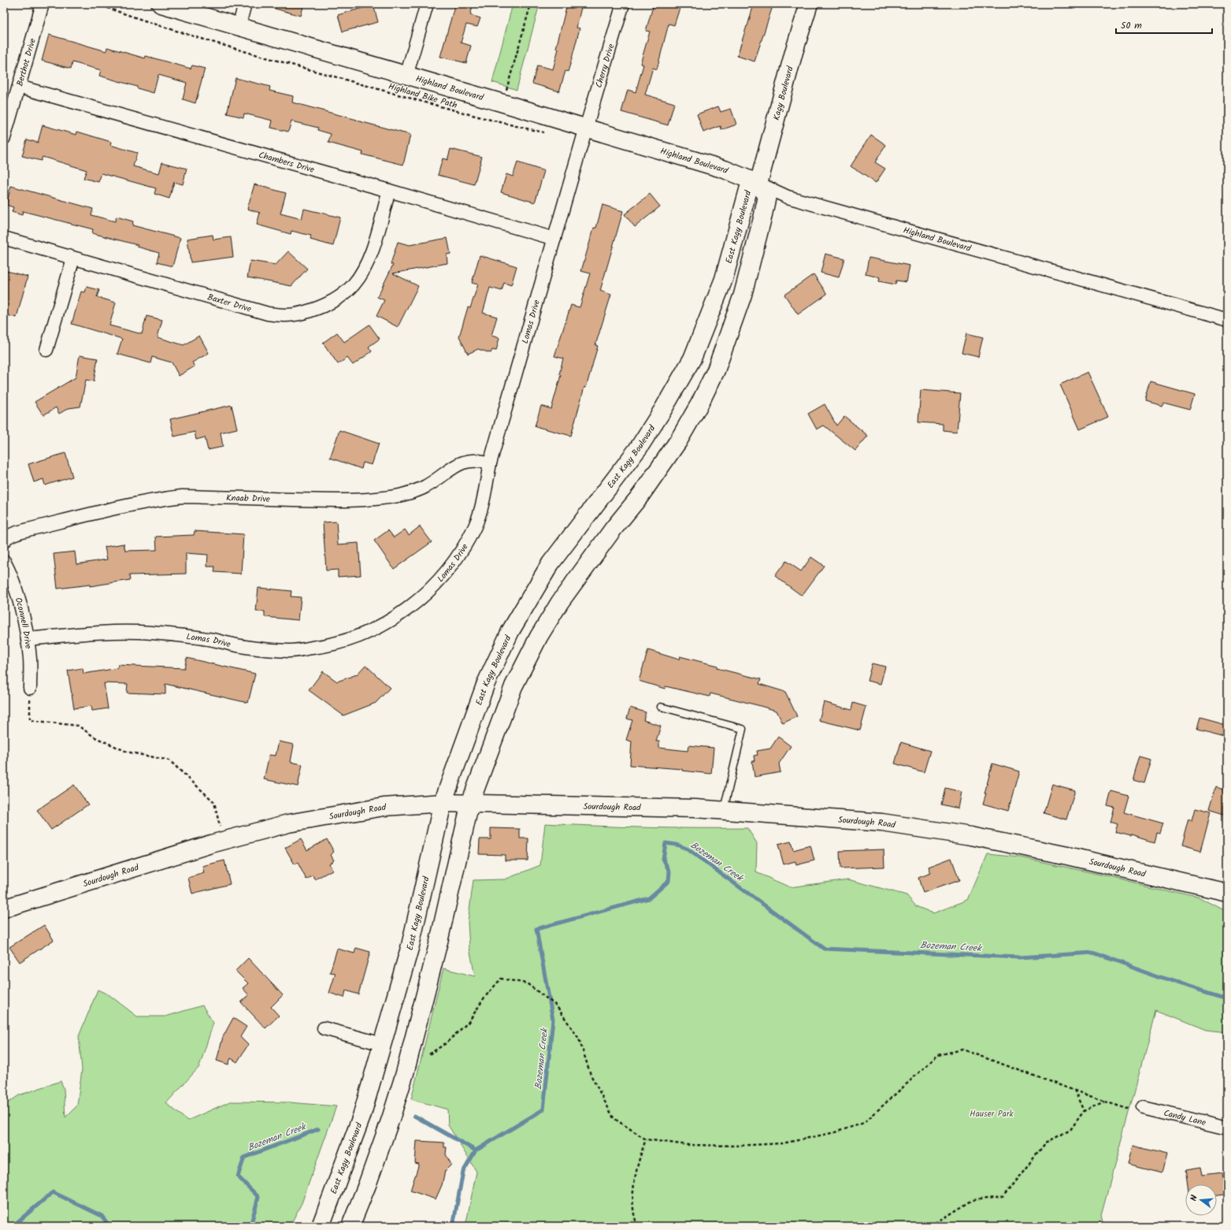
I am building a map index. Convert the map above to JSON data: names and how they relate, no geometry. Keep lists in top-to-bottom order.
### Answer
{
  "streets": {
    "main road": [
      "Highland Boulevard",
      "Kagy Boulevard",
      "East Kagy Boulevard",
      "Sourdough Road"
    ],
    "street": [
      "Berthot Drive",
      "Cherry Drive",
      "Chambers Drive",
      "Baxter Drive",
      "Lomas Drive",
      "Knaab Drive",
      "Oconnell Drive",
      "Candy Lane"
    ],
    "path": ["Highland Bike Path"]
  },
  "crossings": [
    ["Berthot Drive", "Chambers Drive"],
    ["Cherry Drive", "Highland Boulevard"],
    ["Cherry Drive", "Lomas Drive"],
    ["Highland Boulevard", "Kagy Boulevard"],
    ["Highland Boulevard", "East Kagy Boulevard"],
    ["Highland Boulevard", "Lomas Drive"],
    ["Kagy Boulevard", "East Kagy Boulevard"],
    ["Chambers Drive", "Baxter Drive"],
    ["Chambers Drive", "Lomas Drive"],
    ["East Kagy Boulevard", "Sourdough Road"],
    ["Lomas Drive", "Knaab Drive"],
    ["Lomas Drive", "Oconnell Drive"]
  ],
  "water": ["Bozeman Creek"],
  "parks": ["Hauser Park"],
  "scale_bar": "50 m",
  "north": "left"
}
